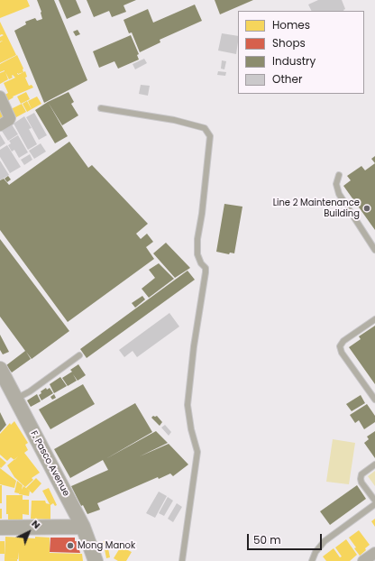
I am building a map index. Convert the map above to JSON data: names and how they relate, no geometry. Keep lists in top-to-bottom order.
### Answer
{
  "streets": {
    "street": ["F. Pasco Avenue"]
  },
  "places": ["Line 2 Maintenance Building", "Mong Manok"],
  "legend": [
    "Homes",
    "Shops",
    "Industry",
    "Other"
  ],
  "scale_bar": "50 m",
  "north": "top right"
}
